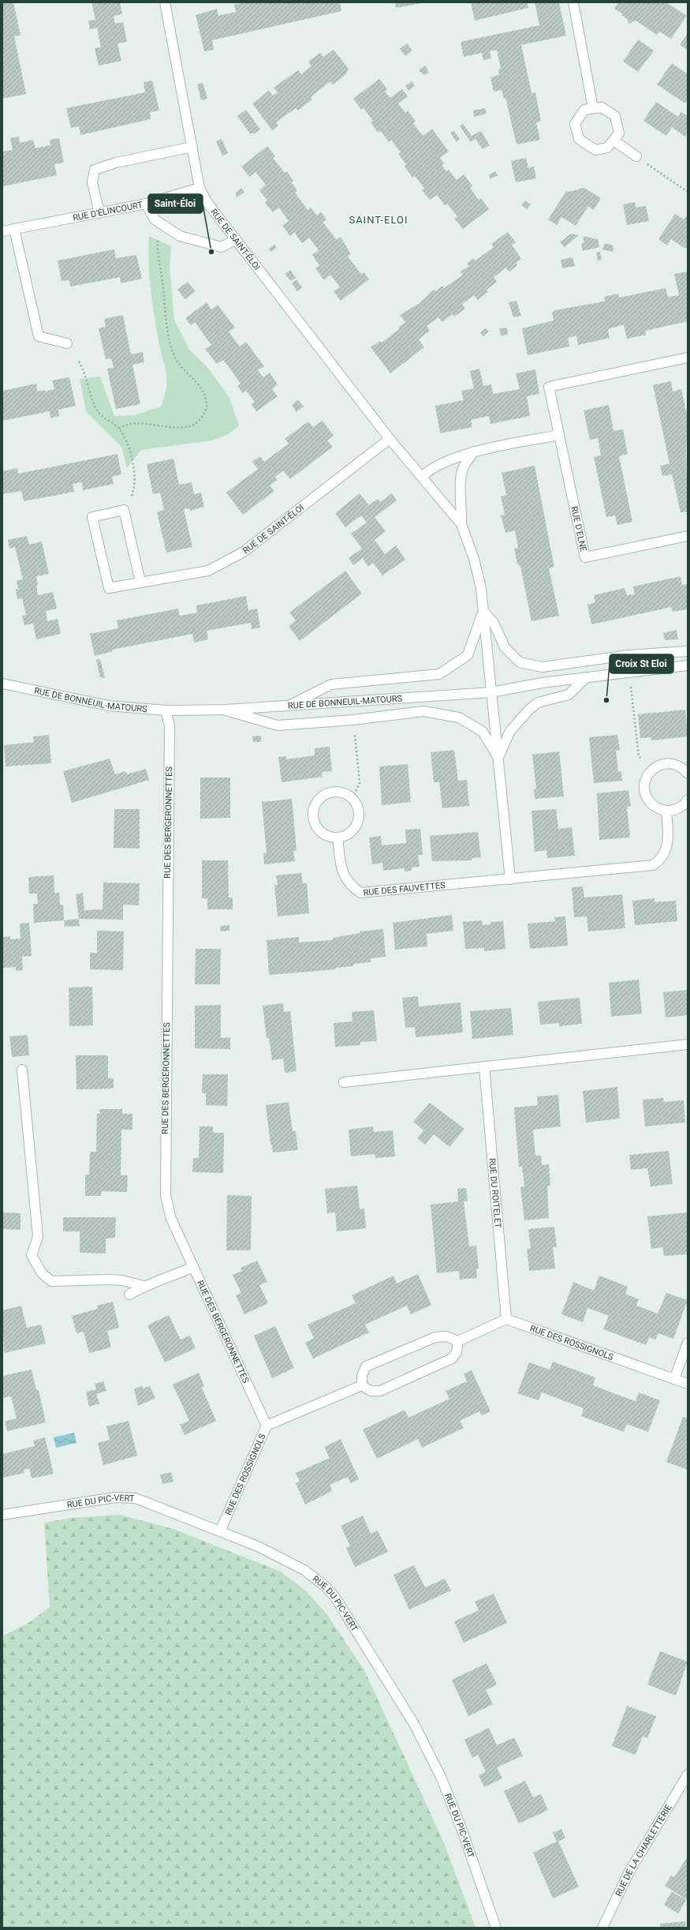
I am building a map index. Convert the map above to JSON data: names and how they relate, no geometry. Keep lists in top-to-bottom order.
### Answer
{
  "streets": {
    "street": [
      "RUE D'ÉLINCOURT",
      "RUE DE SAINT-ÉLOI",
      "RUE D'ELNE",
      "RUE DE BONNEUIL-MATOURS",
      "RUE DES BERGERONNETTES",
      "RUE DES FAUVETTES",
      "RUE DU ROITELET",
      "RUE DES ROSSIGNOLS",
      "RUE DU PIC-VERT",
      "RUE DE LA CHARLETTERIE"
    ]
  },
  "crossings": [
    ["RUE D'ÉLINCOURT", "RUE DE SAINT-ÉLOI"],
    ["RUE DE SAINT-ÉLOI", "RUE DE BONNEUIL-MATOURS"],
    ["RUE DE BONNEUIL-MATOURS", "RUE DES BERGERONNETTES"],
    ["RUE DES BERGERONNETTES", "RUE DES ROSSIGNOLS"],
    ["RUE DU ROITELET", "RUE DES ROSSIGNOLS"],
    ["RUE DES ROSSIGNOLS", "RUE DU PIC-VERT"]
  ],
  "districts": ["SAINT-ELOI"],
  "places": ["Saint-Éloi", "Croix St Eloi"]
}
